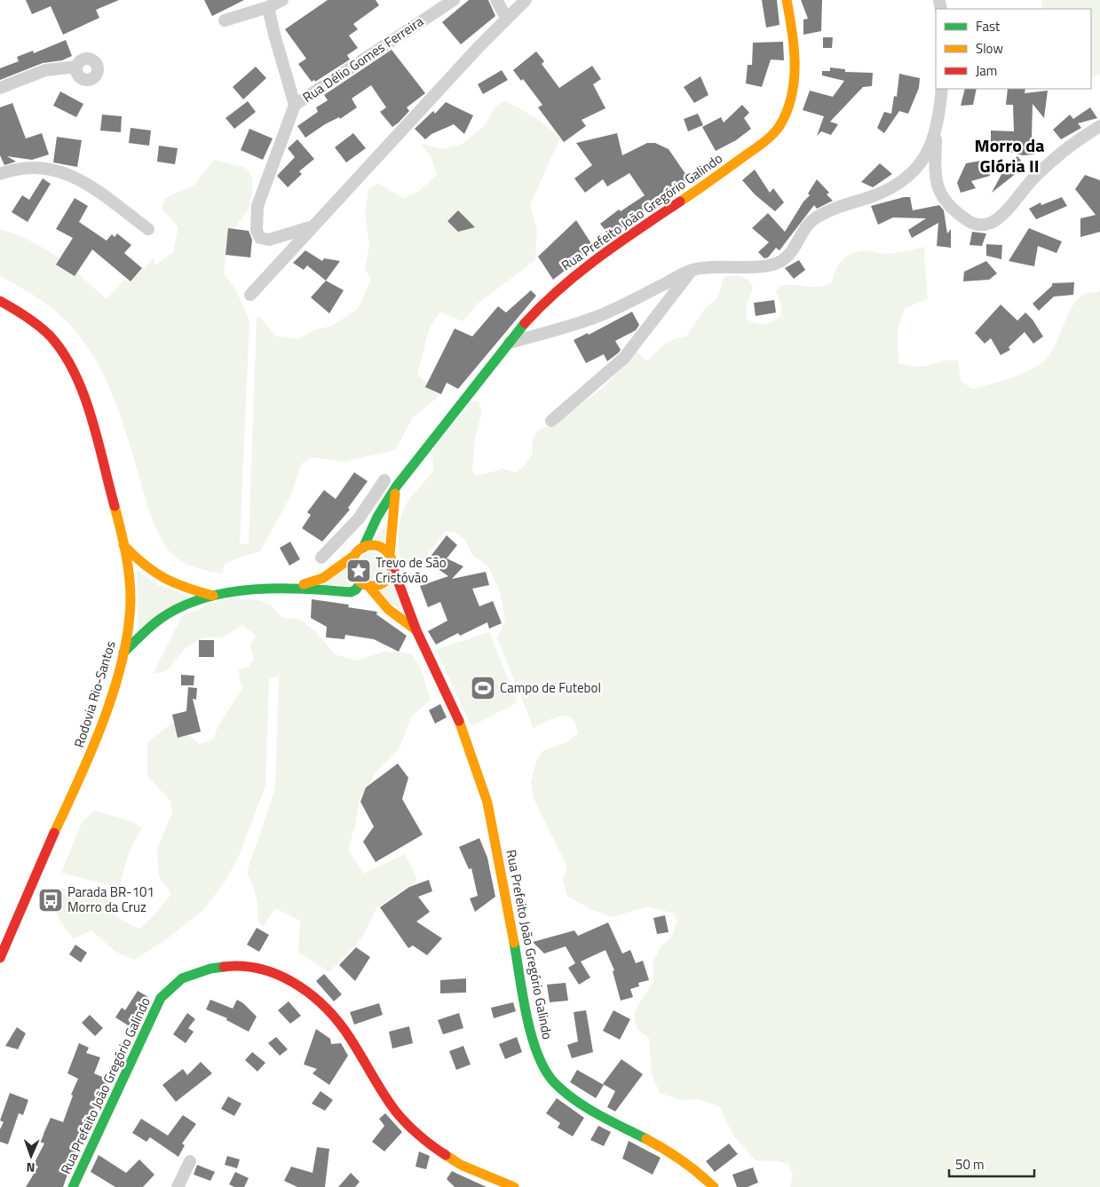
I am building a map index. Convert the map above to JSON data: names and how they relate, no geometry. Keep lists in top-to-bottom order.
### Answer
{
  "streets": {
    "main road": ["Rua Prefeito João Gregório Galindo", "Rodovia Rio-Santos"],
    "street": ["Rua Délio Gomes Ferreira"]
  },
  "districts": ["Morro da Glória II"],
  "places": {
    "place": ["Trevo de São Cristóvão"],
    "sports": ["Campo de Futebol"],
    "bus stop": ["Parada BR-101 Morro da Cruz"]
  },
  "legend": ["Fast", "Slow", "Jam"],
  "scale_bar": "50 m",
  "north": "bottom"
}
